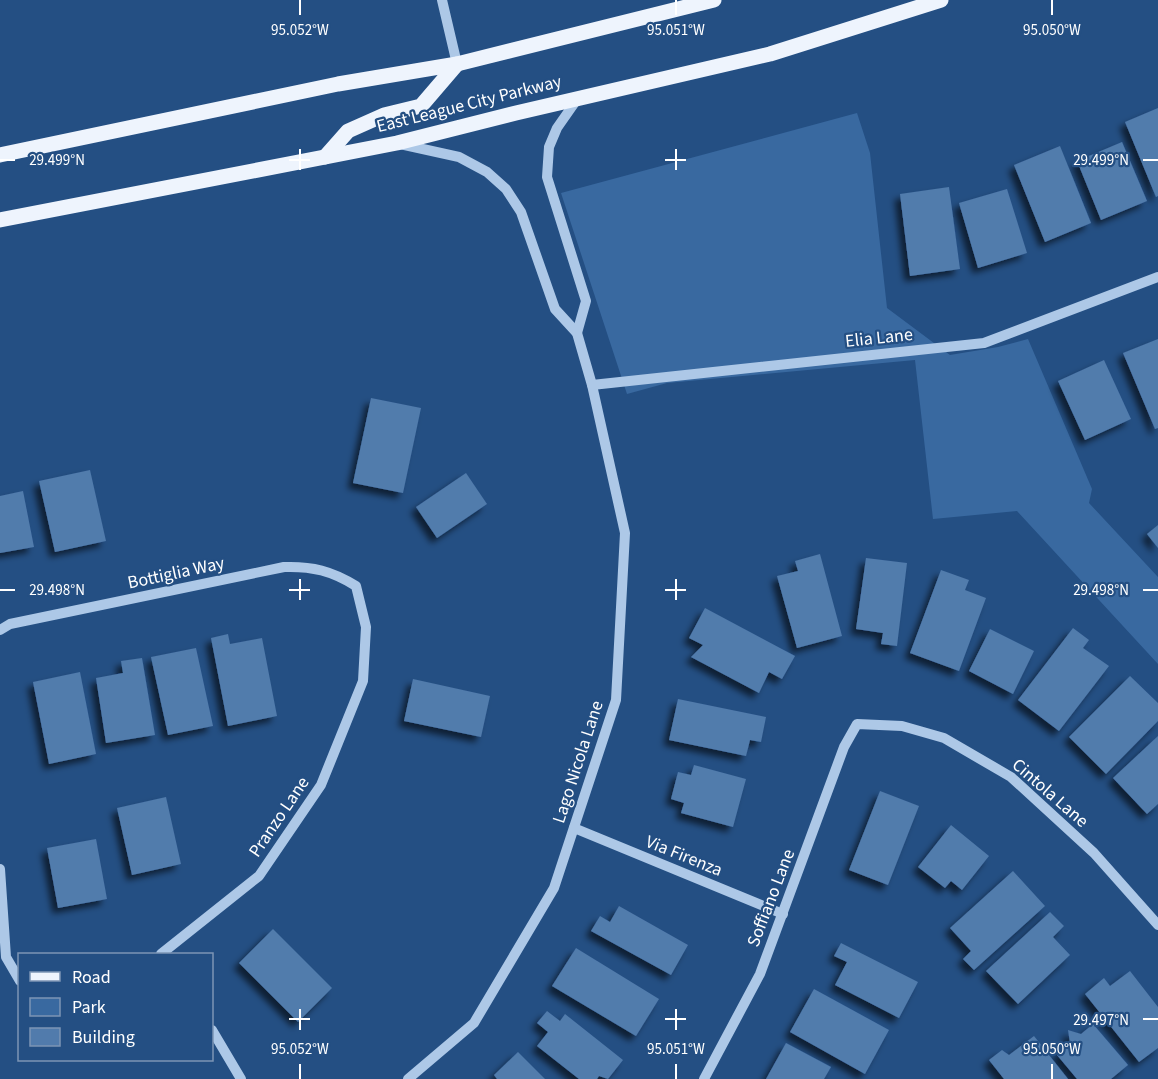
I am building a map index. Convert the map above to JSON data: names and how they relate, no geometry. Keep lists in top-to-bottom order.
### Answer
{
  "streets": {
    "main road": ["East League City Parkway"],
    "street": [
      "Elia Lane",
      "Bottiglia Way",
      "Lago Nicola Lane",
      "Cintola Lane",
      "Pranzo Lane",
      "Via Firenza",
      "Soffiano Lane"
    ]
  },
  "crossings": [
    ["East League City Parkway", "Lago Nicola Lane"],
    ["Elia Lane", "Lago Nicola Lane"],
    ["Bottiglia Way", "Pranzo Lane"],
    ["Lago Nicola Lane", "Via Firenza"],
    ["Cintola Lane", "Soffiano Lane"],
    ["Via Firenza", "Soffiano Lane"]
  ],
  "legend": ["Road", "Park", "Building"],
  "coordinates": [
    "95.052°W",
    "95.051°W",
    "95.050°W",
    "29.499°N",
    "29.498°N",
    "29.497°N"
  ]
}
